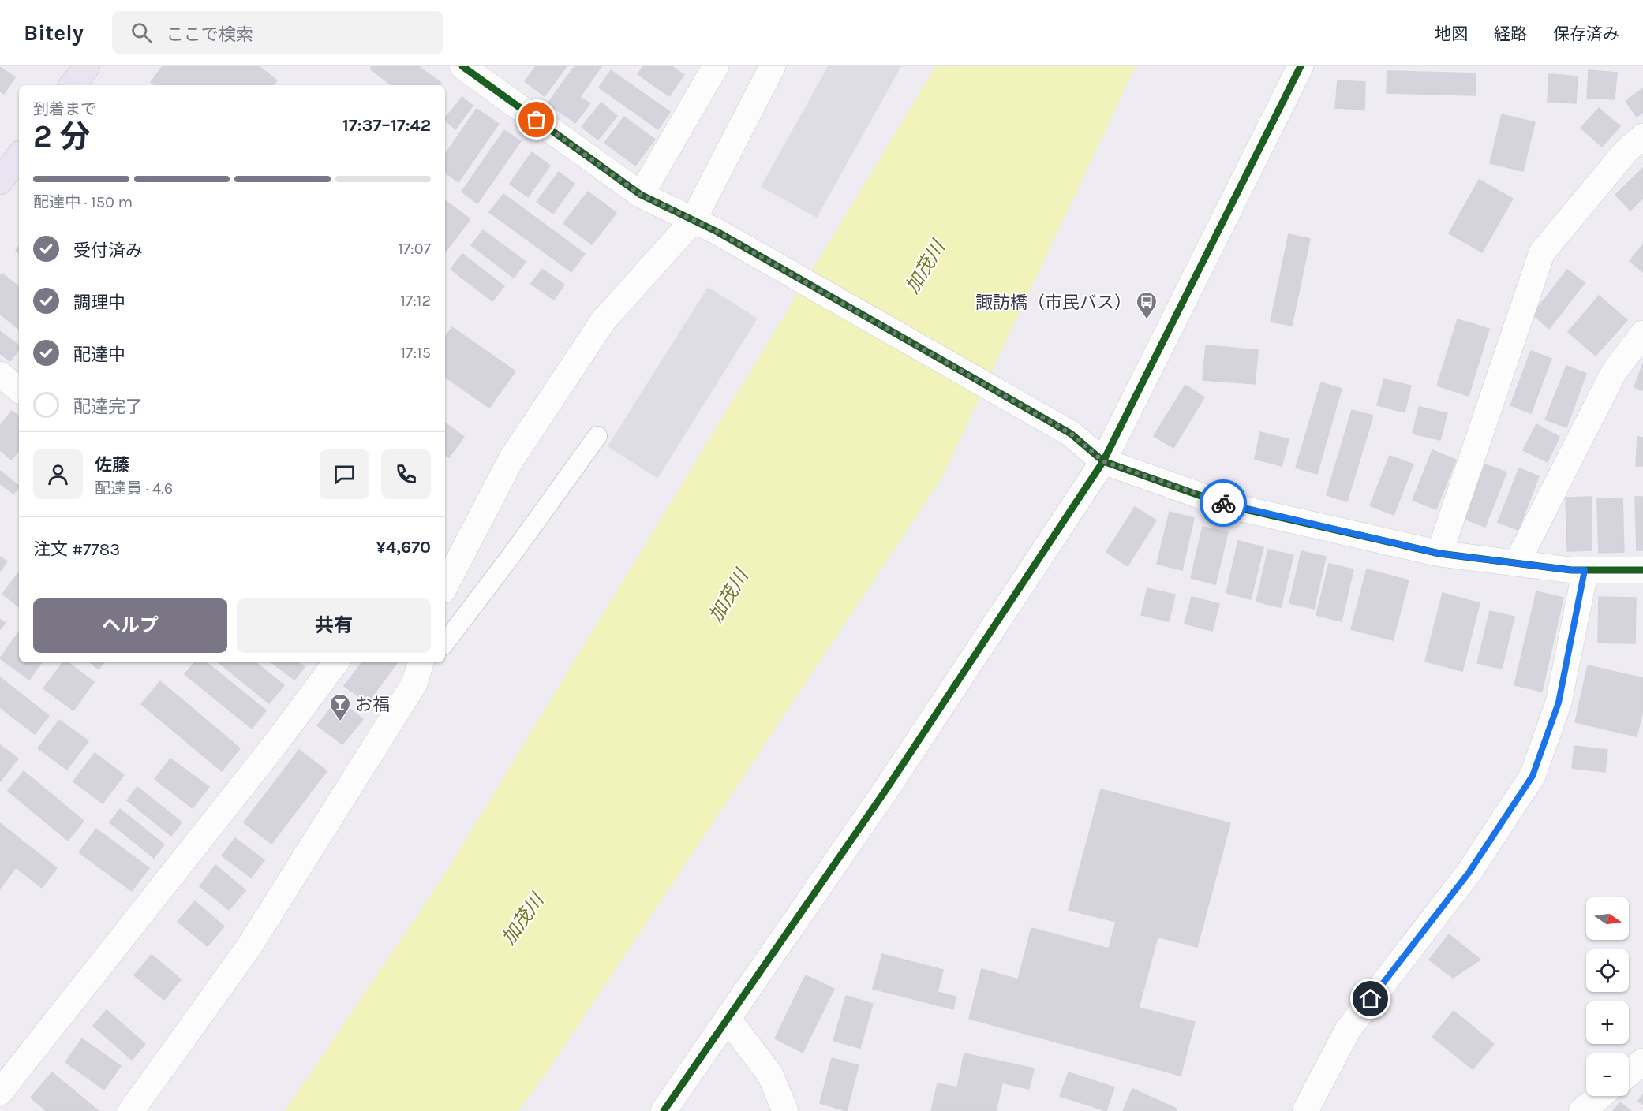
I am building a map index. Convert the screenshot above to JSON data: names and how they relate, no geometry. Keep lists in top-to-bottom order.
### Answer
{
  "water": ["加茂川"],
  "places": {
    "bus stop": ["諏訪橋（市民バス）"],
    "bar": ["お福"]
  },
  "north": "right",
  "page": {
    "header": "Bitely",
    "search": "ここで検索",
    "nav": ["地図", "経路", "保存済み"],
    "heading": ["2 分", "到着まで", "17:37–17:42"],
    "panel": [
      "佐藤",
      "配達員 · 4.6",
      "注文 #7783",
      "¥4,670"
    ],
    "bar": "配達中 · 150 m",
    "list": [
      ["受付済み", "17:07"],
      ["調理中", "17:12"],
      ["配達中", "17:15"],
      "配達完了"
    ],
    "buttons": ["ヘルプ", "共有"],
    "map_buttons": ["+", "−"]
  }
}
